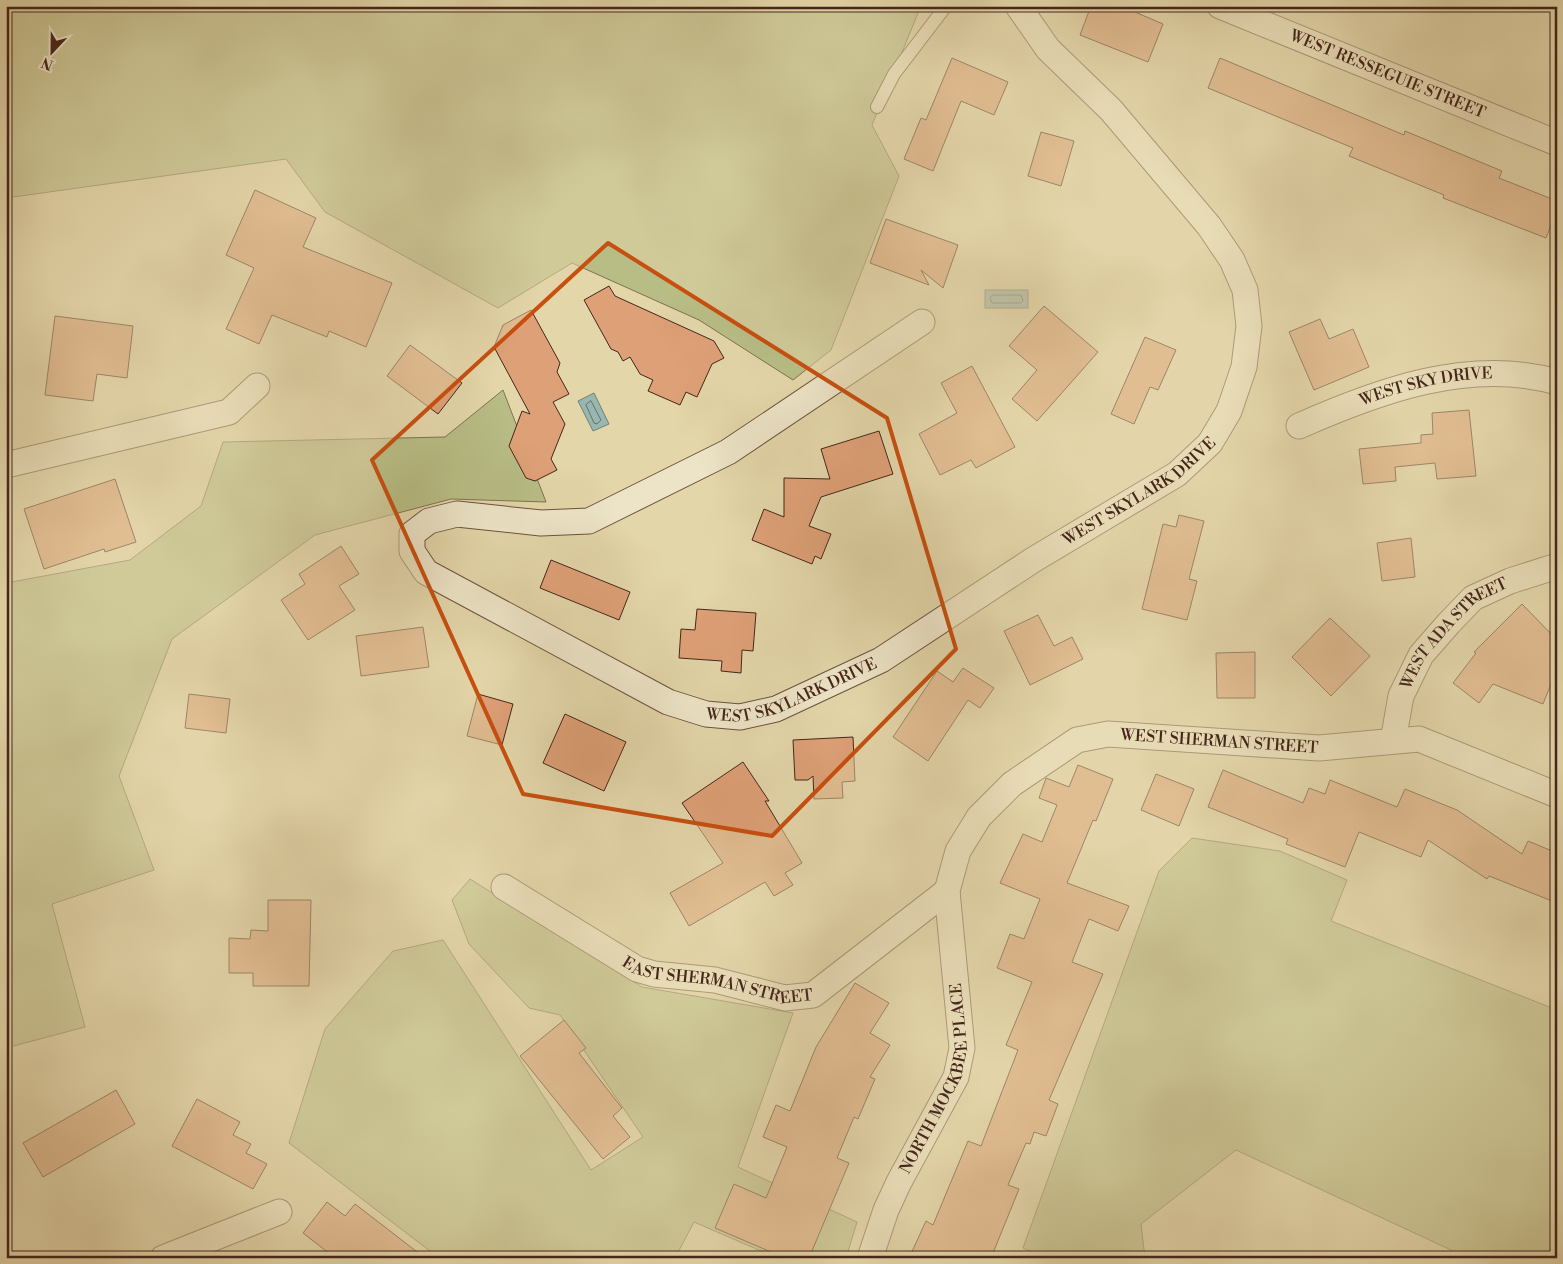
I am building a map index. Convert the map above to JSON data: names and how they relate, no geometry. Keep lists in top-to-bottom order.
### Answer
{
  "streets": {
    "street": [
      "WEST RESSEGUIE STREET",
      "WEST SKY DRIVE",
      "WEST SKYLARK DRIVE",
      "WEST ADA STREET",
      "WEST SHERMAN STREET",
      "EAST SHERMAN STREET",
      "NORTH MOCKBEE PLACE"
    ]
  },
  "crossings": [
    ["WEST ADA STREET", "WEST SHERMAN STREET"],
    ["WEST SHERMAN STREET", "EAST SHERMAN STREET"],
    ["WEST SHERMAN STREET", "NORTH MOCKBEE PLACE"],
    ["EAST SHERMAN STREET", "NORTH MOCKBEE PLACE"]
  ],
  "north": "bottom"
}
